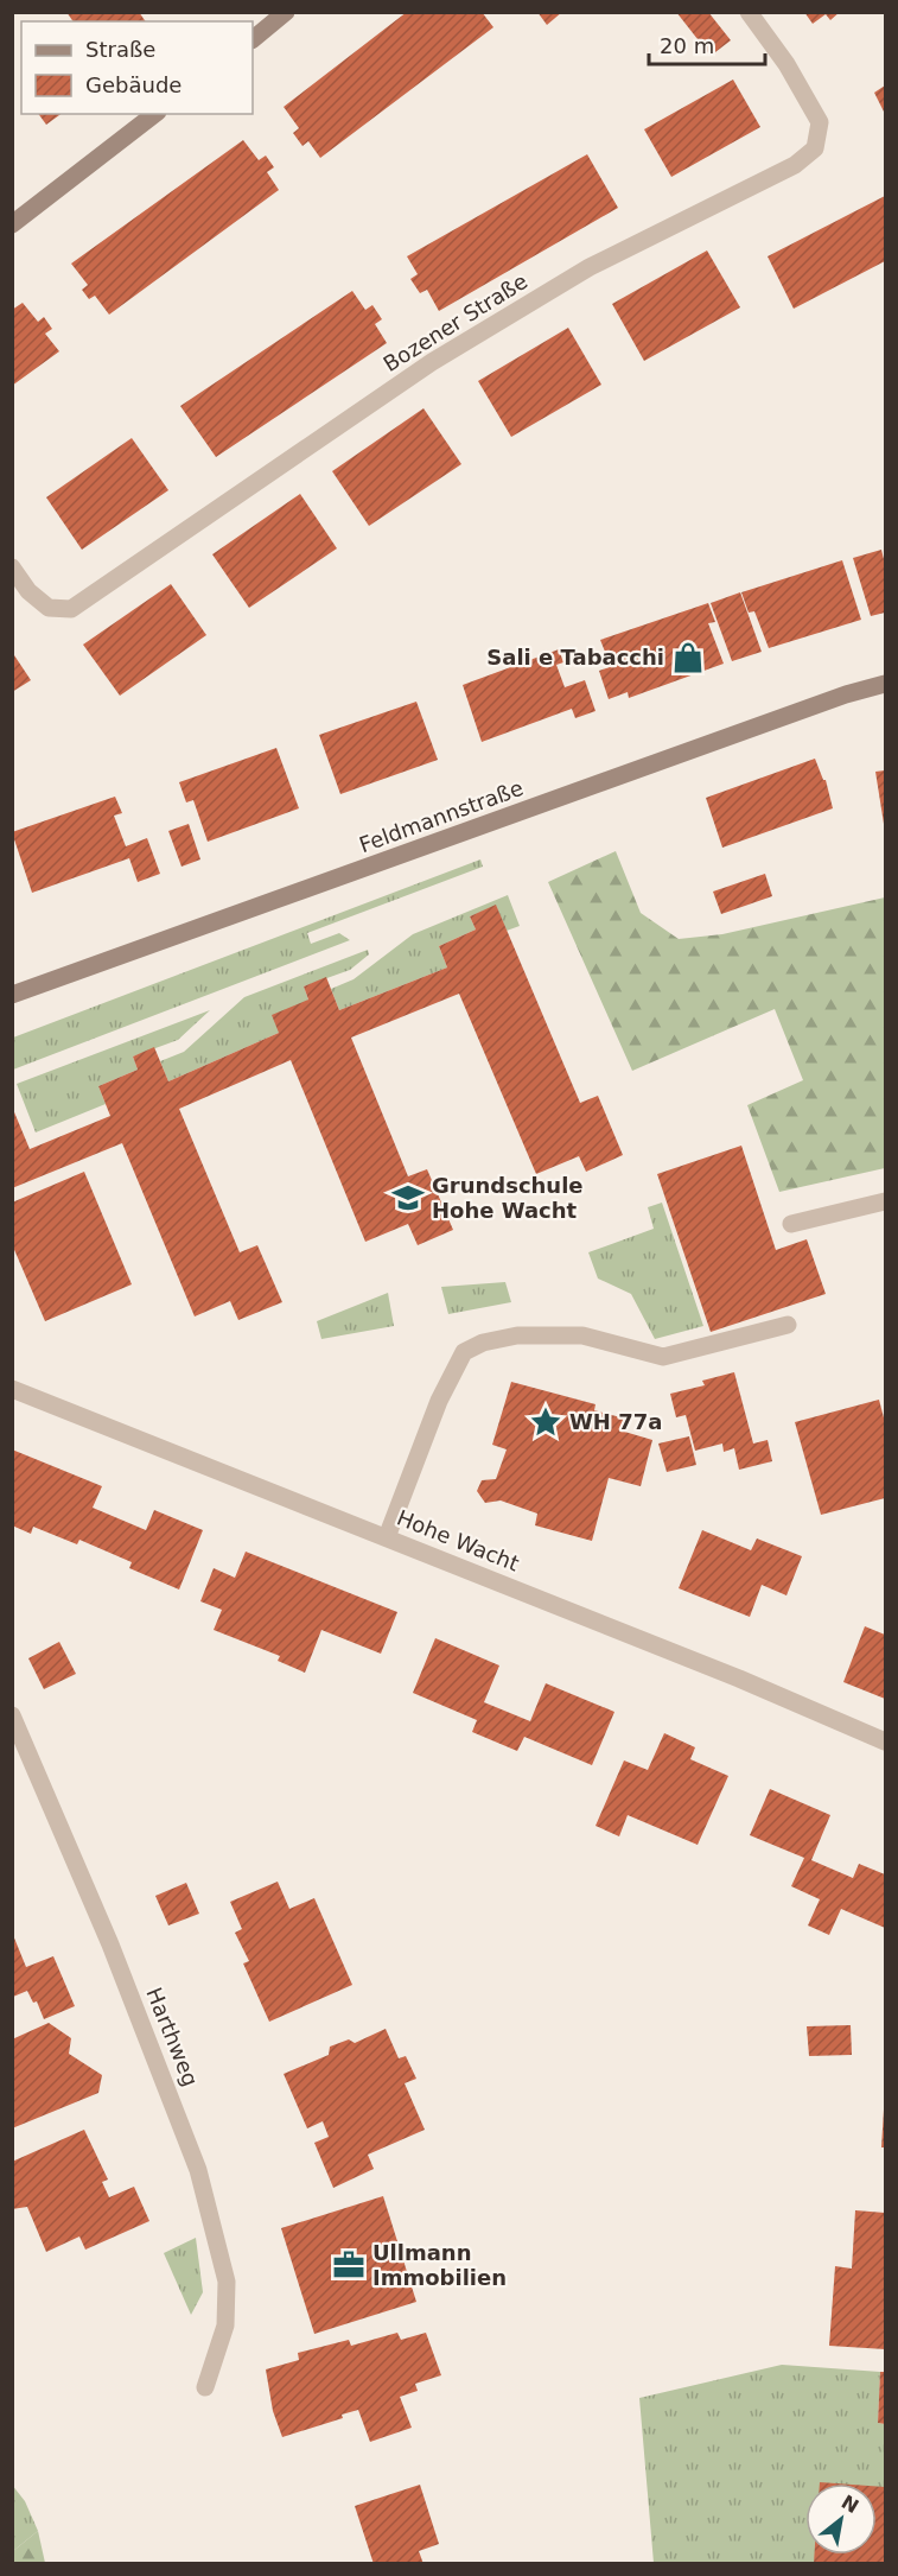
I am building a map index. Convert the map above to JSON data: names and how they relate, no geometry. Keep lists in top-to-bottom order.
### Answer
{
  "streets": {
    "street": [
      "Bozener Straße",
      "Feldmannstraße",
      "Hohe Wacht",
      "Harthweg"
    ]
  },
  "places": {
    "shop": ["Sali e Tabacchi"],
    "school or university": ["Grundschule Hohe Wacht"],
    "place": ["WH 77a"],
    "office": ["Ullmann Immobilien"]
  },
  "legend": ["Straße", "Gebäude"],
  "scale_bar": "20 m",
  "north": "top right"
}
